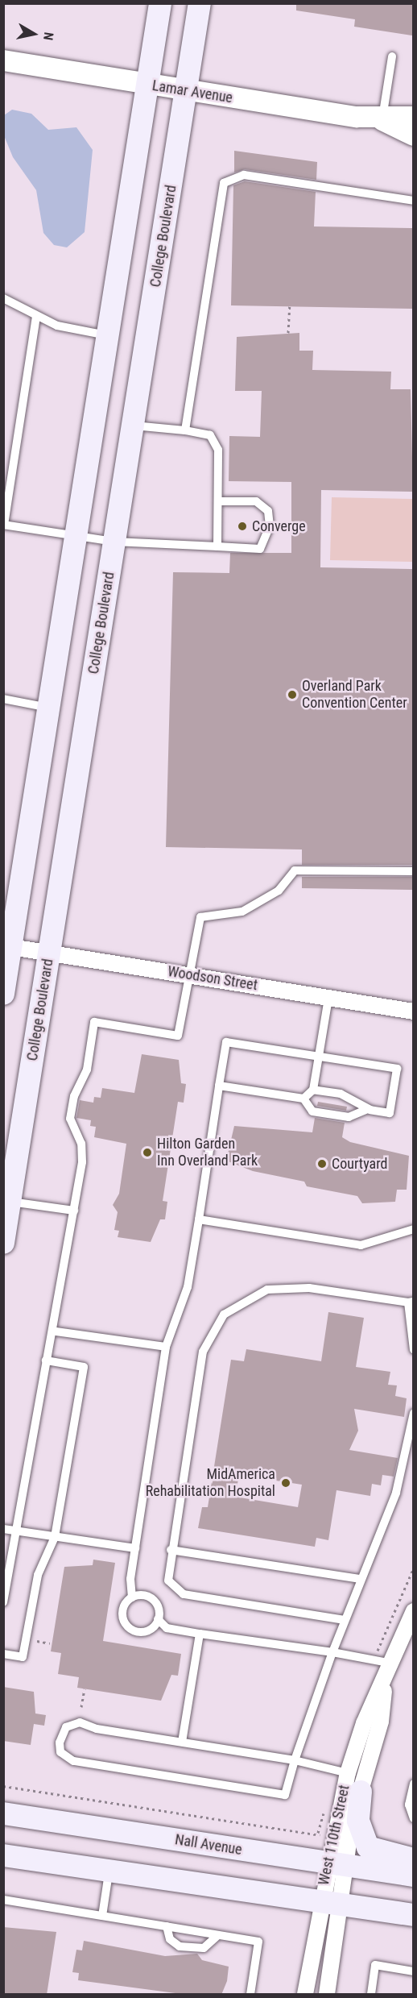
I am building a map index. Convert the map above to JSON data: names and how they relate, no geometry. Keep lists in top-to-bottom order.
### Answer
{
  "streets": {
    "main road": ["College Boulevard", "Nall Avenue"],
    "street": ["Lamar Avenue", "Woodson Street", "West 110th Street"]
  },
  "crossings": [
    ["Lamar Avenue", "College Boulevard"],
    ["College Boulevard", "Woodson Street"],
    ["West 110th Street", "Nall Avenue"]
  ],
  "places": [
    "Converge",
    "Overland Park Convention Center",
    "Hilton Garden Inn Overland Park",
    "Courtyard",
    "MidAmerica Rehabilitation Hospital"
  ],
  "north": "right"
}
